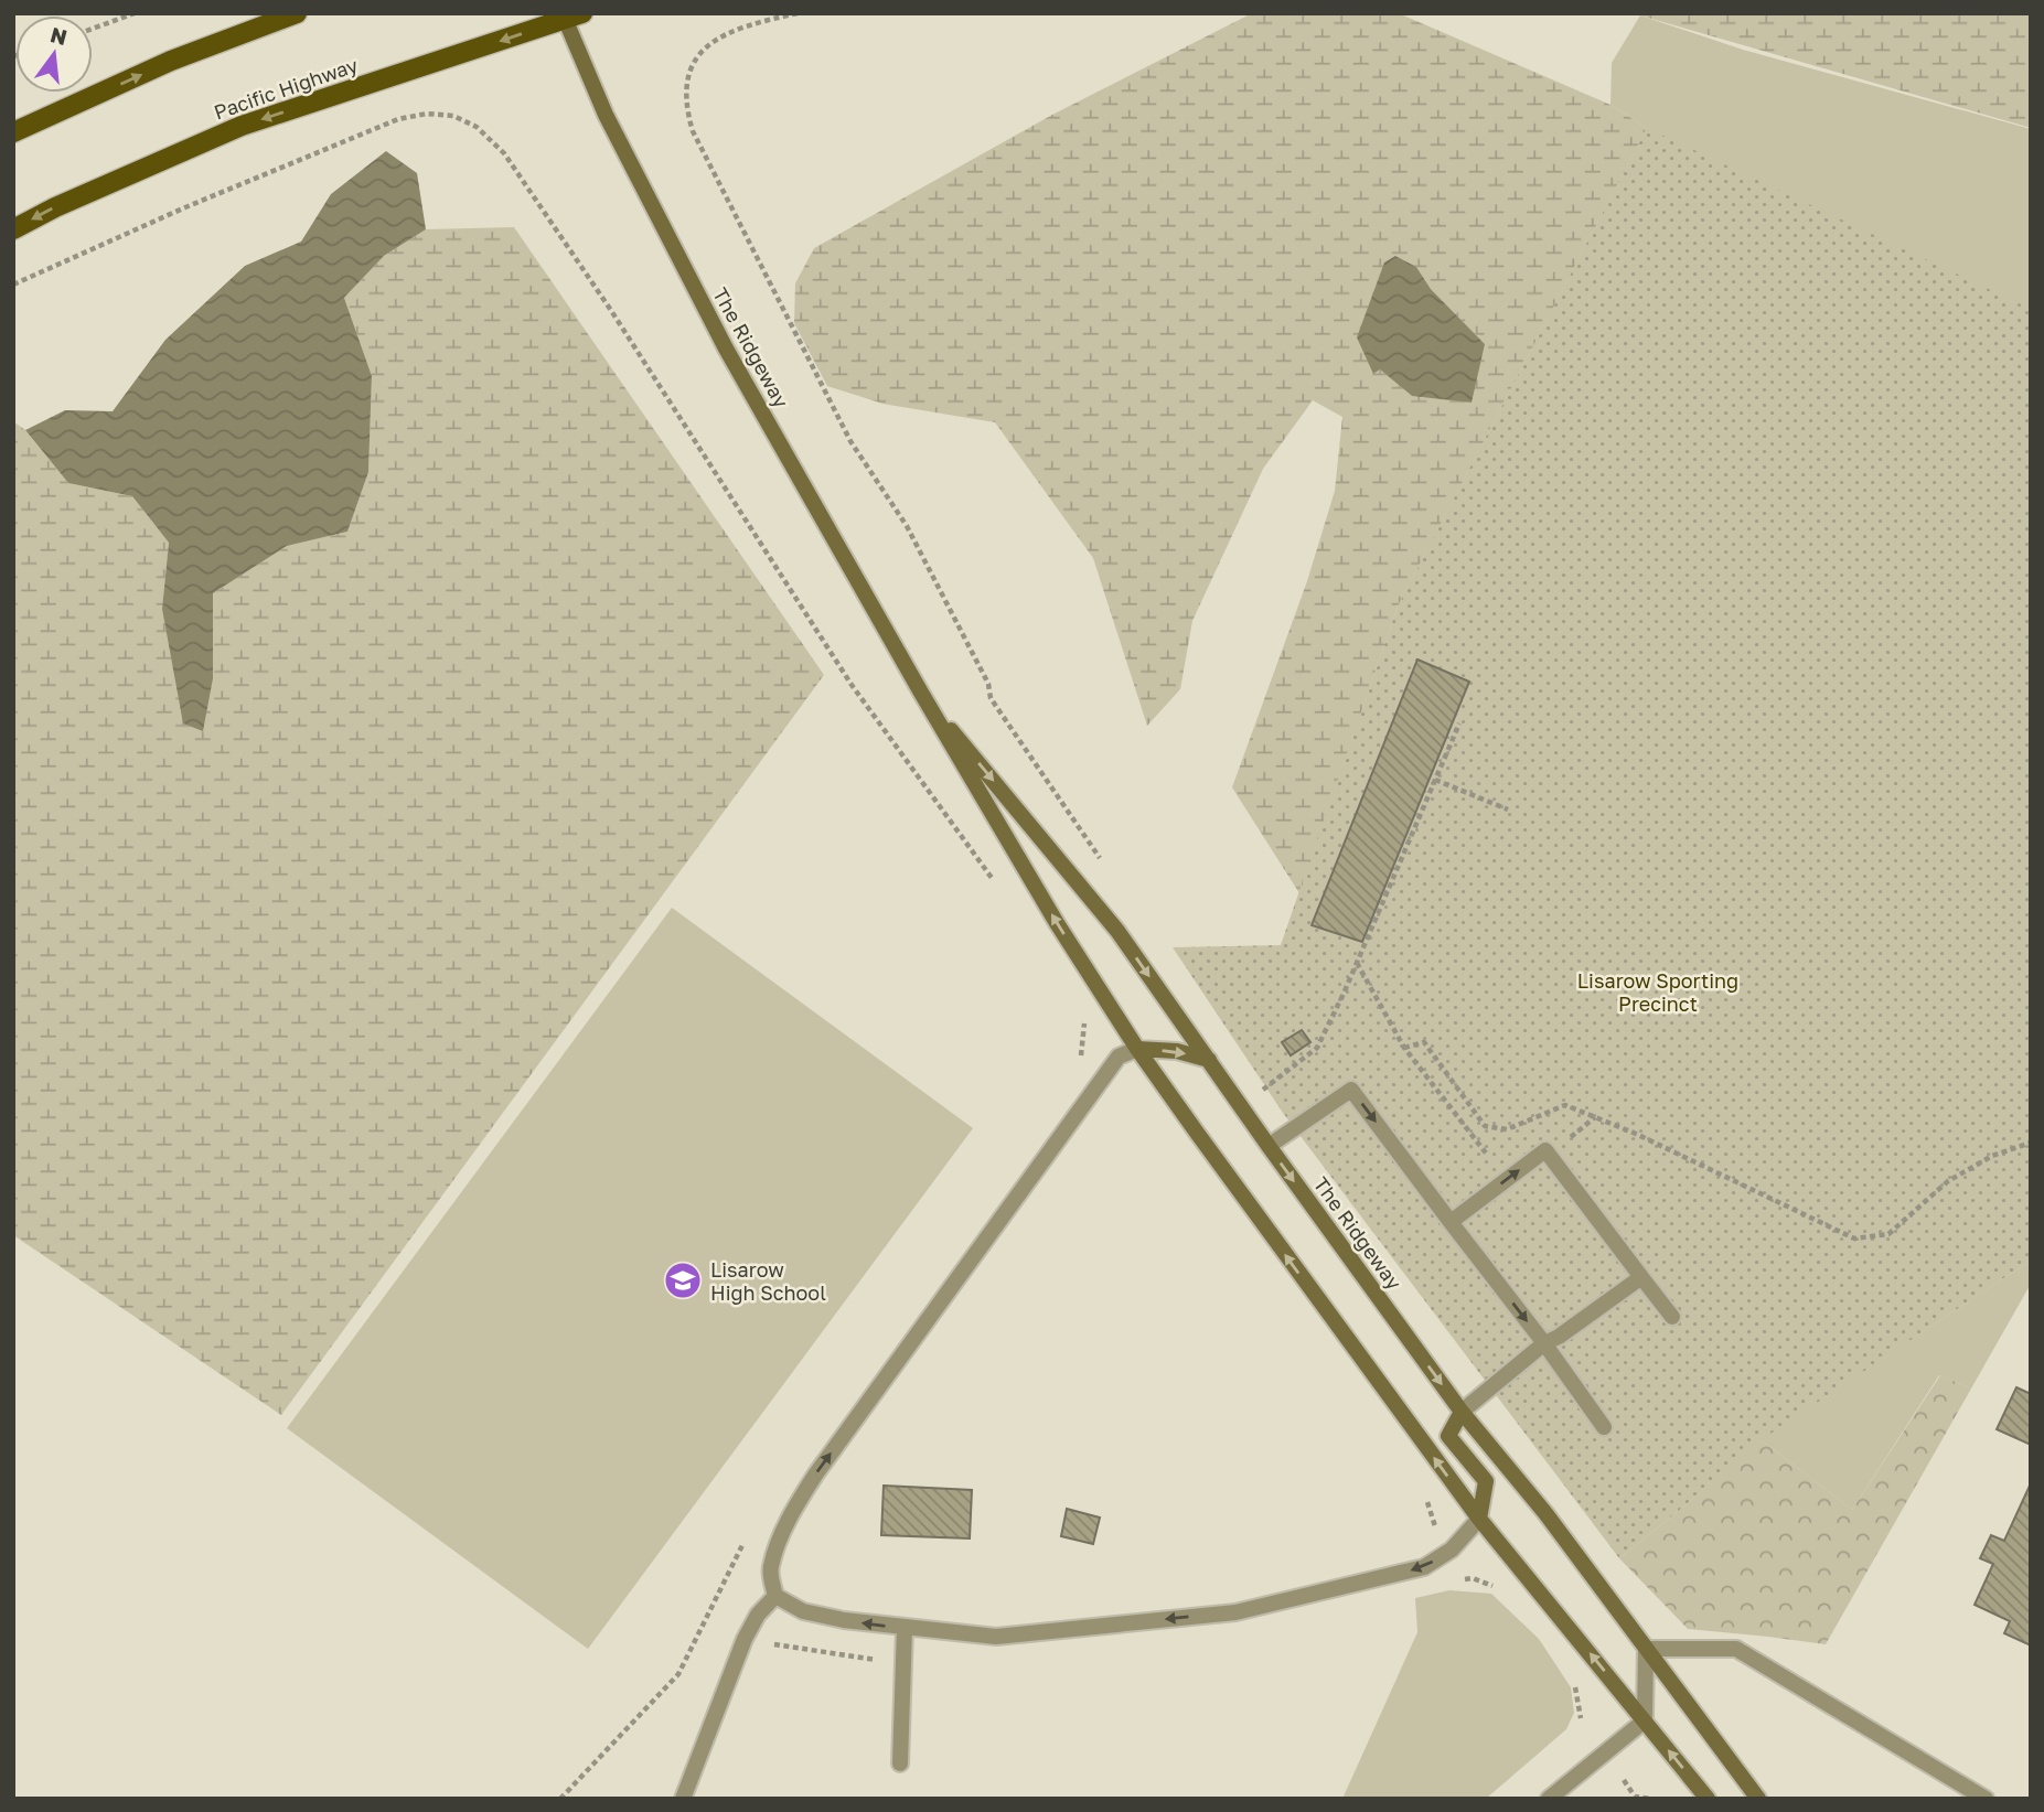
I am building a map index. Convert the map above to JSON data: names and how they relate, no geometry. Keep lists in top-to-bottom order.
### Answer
{
  "streets": {
    "main road": ["Pacific Highway"],
    "street": ["The Ridgeway"]
  },
  "crossings": [
    ["Pacific Highway", "The Ridgeway"]
  ],
  "parks": ["Lisarow Sporting Precinct"],
  "places": {
    "school or university": ["Lisarow High School"]
  },
  "north": "top"
}
